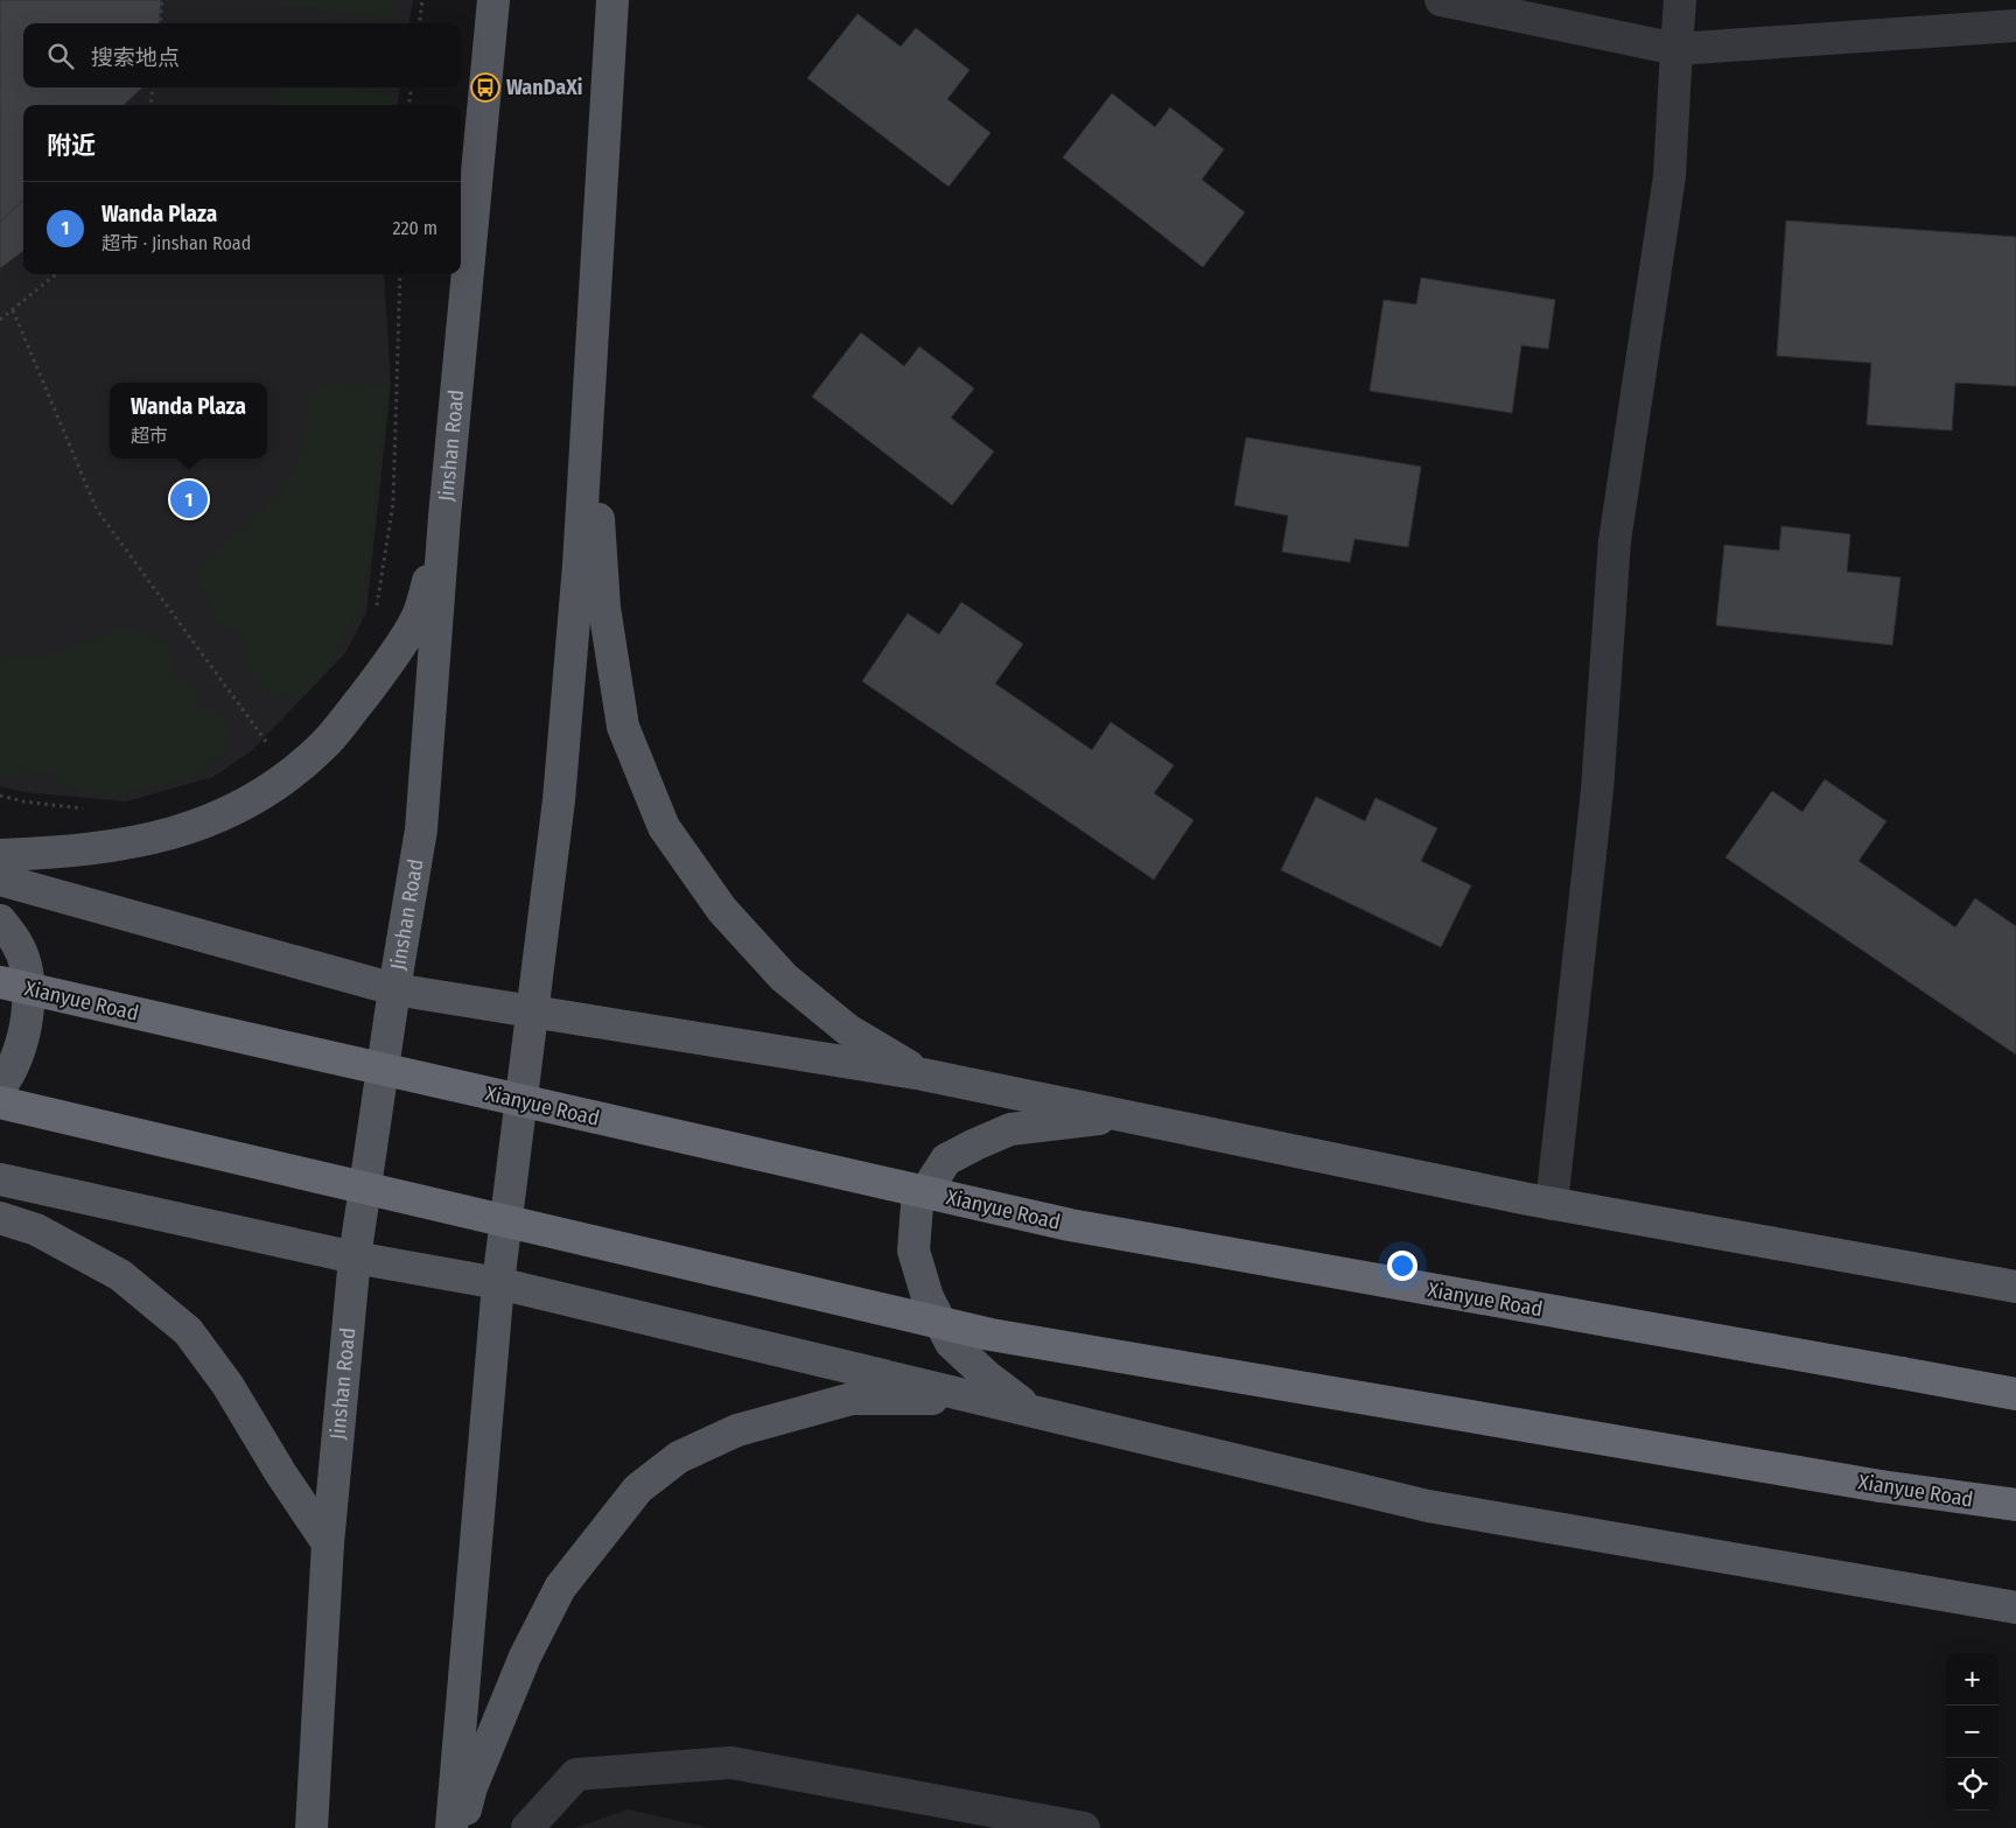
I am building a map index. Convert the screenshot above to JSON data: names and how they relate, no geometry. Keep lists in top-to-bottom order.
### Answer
{
  "streets": {
    "highway": ["Xianyue Road"],
    "main road": ["Jinshan Road"]
  },
  "places": {
    "bus stop": ["WanDaXi"]
  },
  "page": {
    "search": "搜索地点",
    "heading": "附近",
    "list": [
      {
        "mark": "1",
        "name": "Wanda Plaza",
        "note": "超市 · Jinshan Road",
        "value": "220 m"
      }
    ],
    "popup": ["Wanda Plaza", "超市"],
    "pins": "1",
    "map_buttons": ["+", "−"]
  }
}
